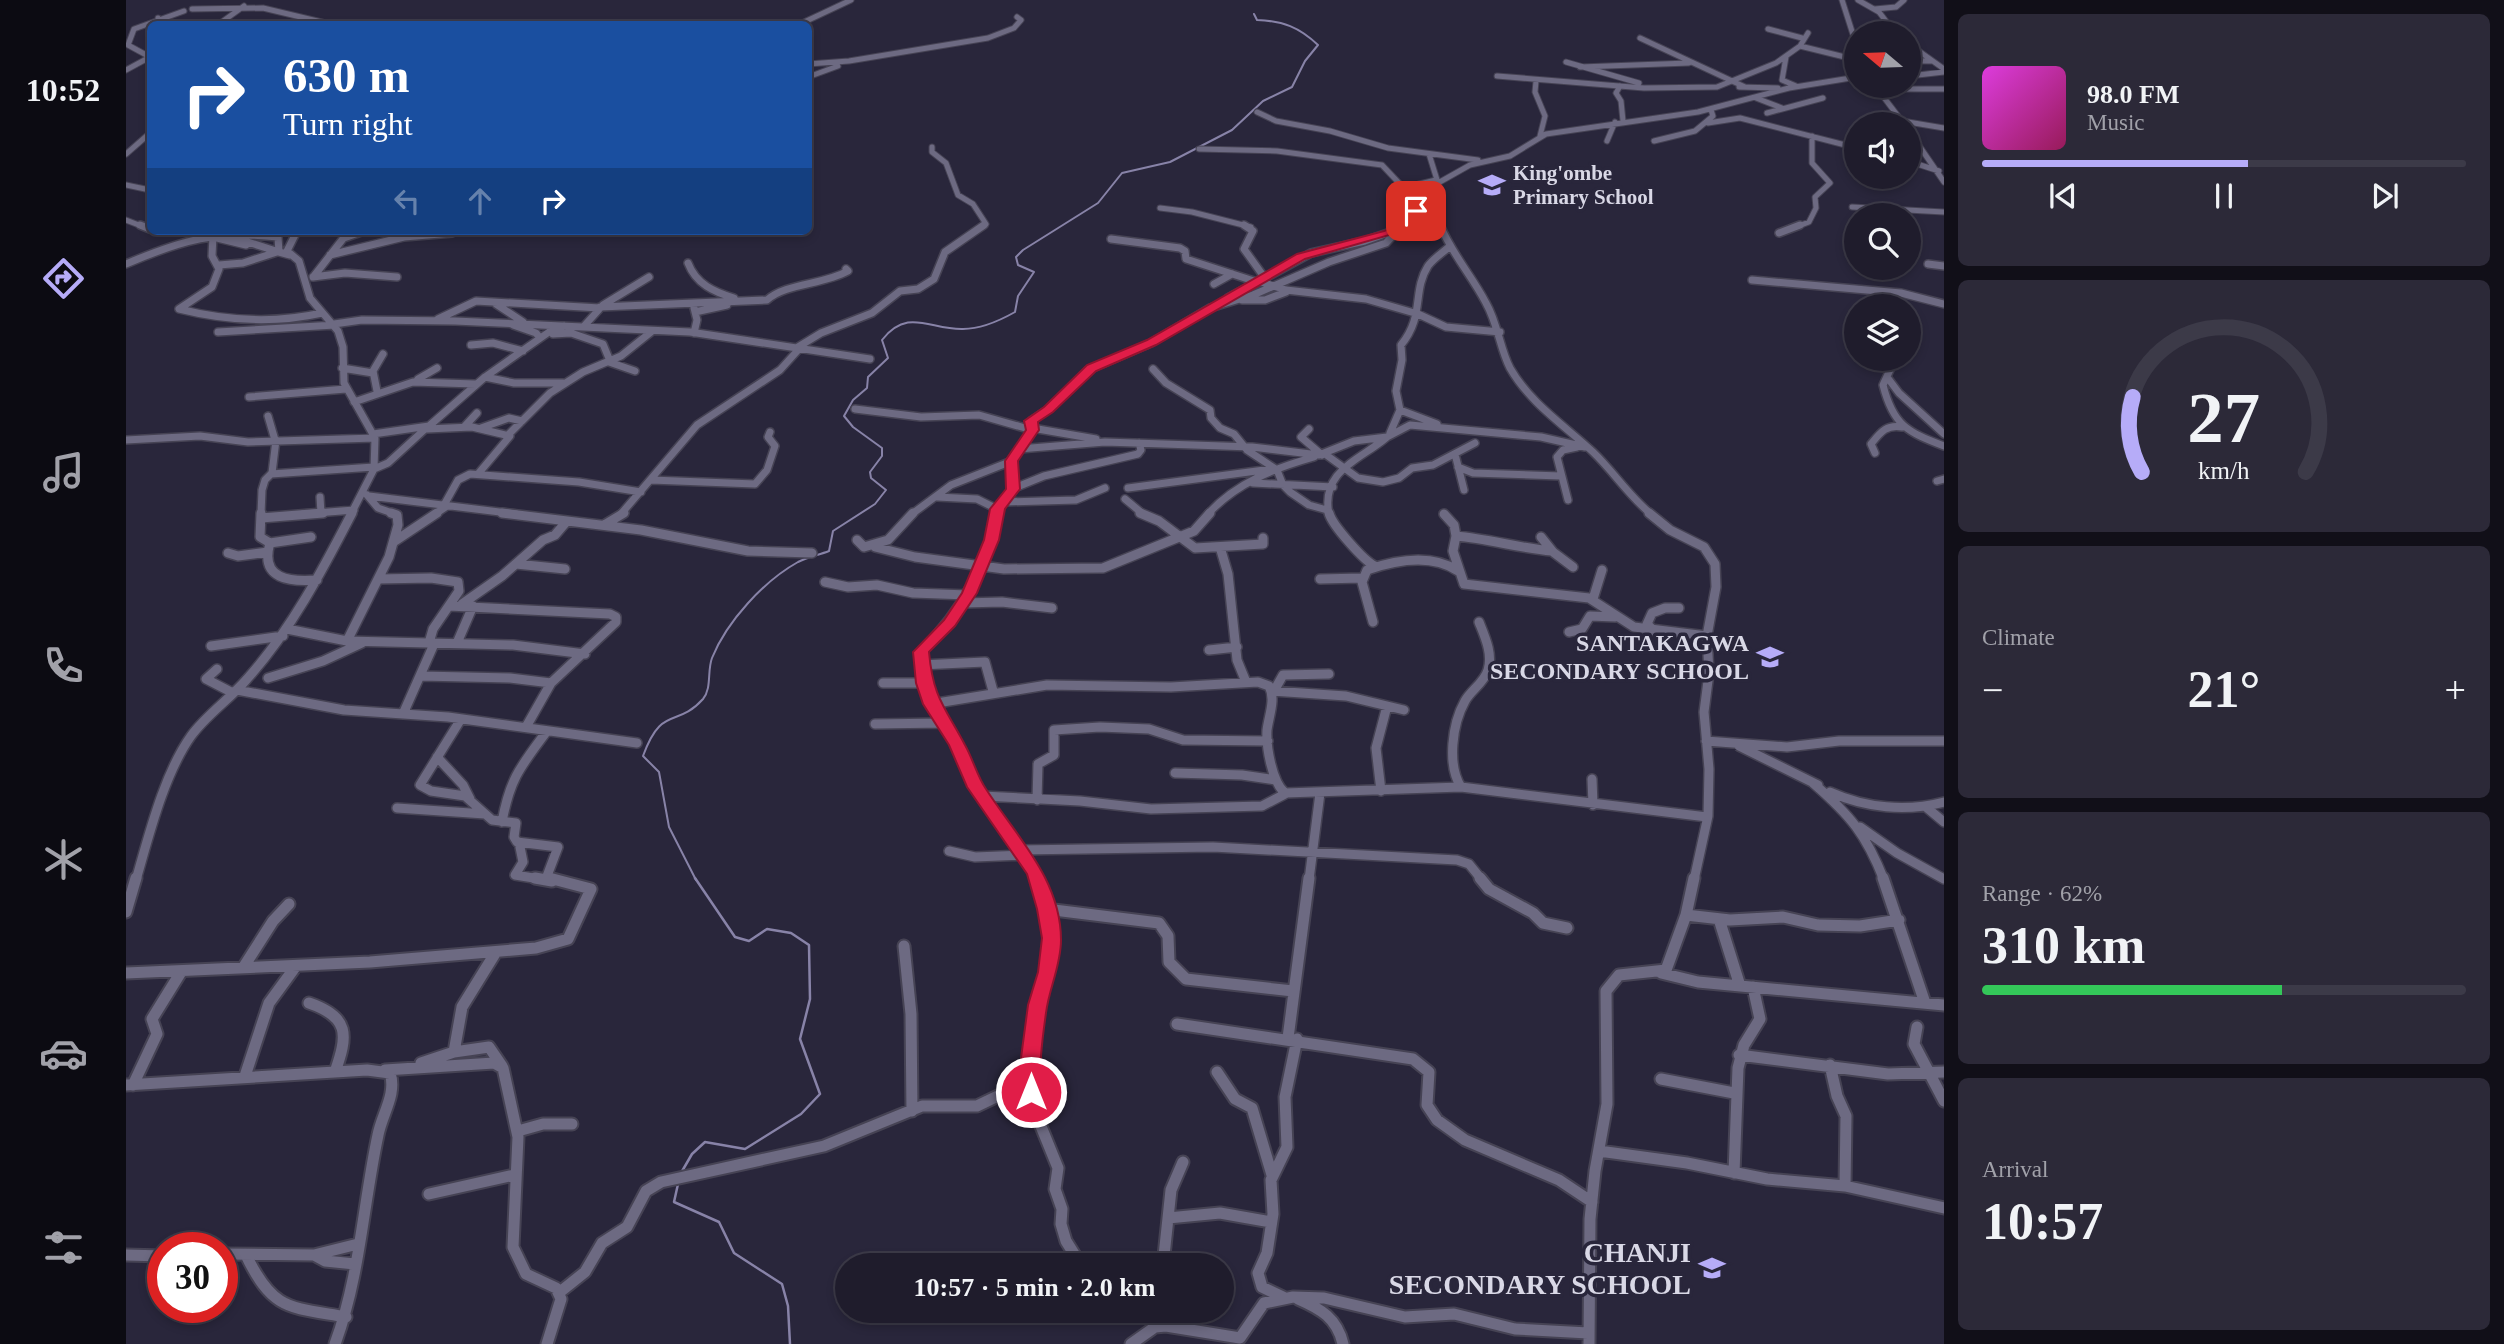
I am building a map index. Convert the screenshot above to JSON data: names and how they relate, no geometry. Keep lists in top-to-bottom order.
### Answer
{
  "places": {
    "school or university": ["King'ombe Primary School", "SANTAKAGWA SECONDARY SCHOOL", "CHANJI SECONDARY SCHOOL"]
  },
  "north": "left",
  "page": {
    "tabs": "10:52",
    "turn": ["630 m", "Turn right"],
    "song": ["98.0 FM", "Music"],
    "tile": [
      "Climate",
      ["Range · 62%", "310 km"],
      ["Arrival", "10:57"]
    ],
    "heat": ["−", "21°", "+"],
    "limit": "30",
    "trip": "10:57 · 5 min · 2.0 km",
    "gauge": ["27", "km/h"]
  }
}
